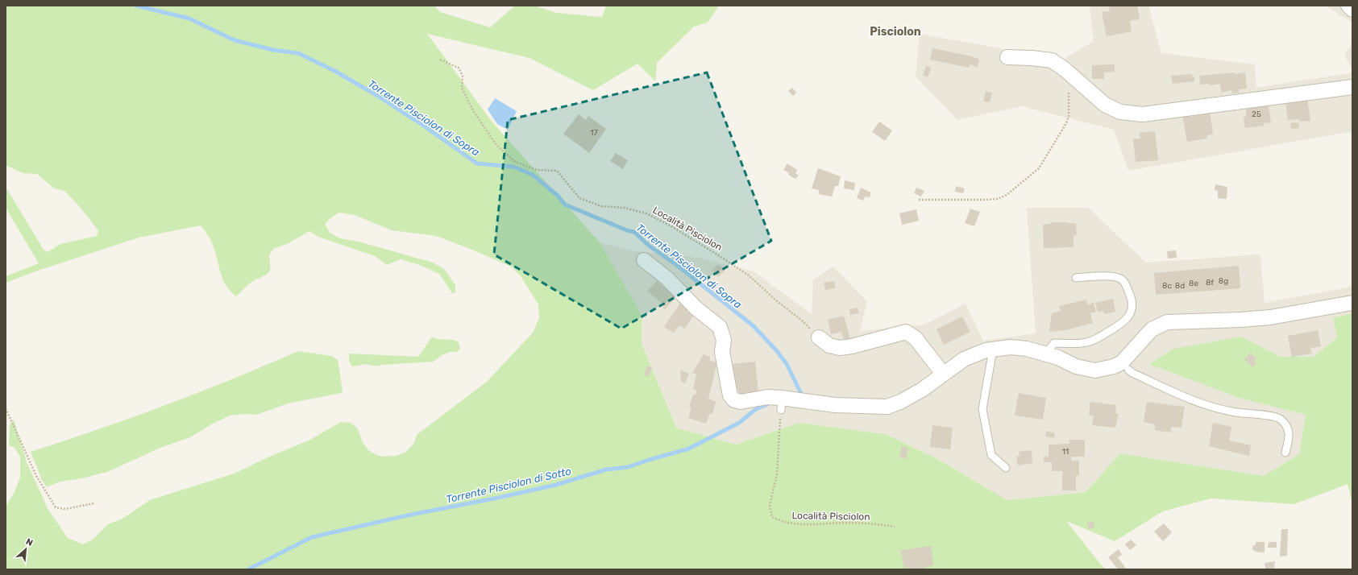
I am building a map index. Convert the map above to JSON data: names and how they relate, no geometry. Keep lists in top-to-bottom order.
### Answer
{
  "streets": {
    "path": ["Località Pisciolon"]
  },
  "districts": ["Pisciolon"],
  "water": ["Torrente Pisciolon di Sopra", "Torrente Pisciolon di Sotto"],
  "house_numbers": [
    "25",
    "17",
    "8g",
    "8f",
    "8e",
    "8c",
    "8d",
    "11"
  ],
  "north": "top right"
}
